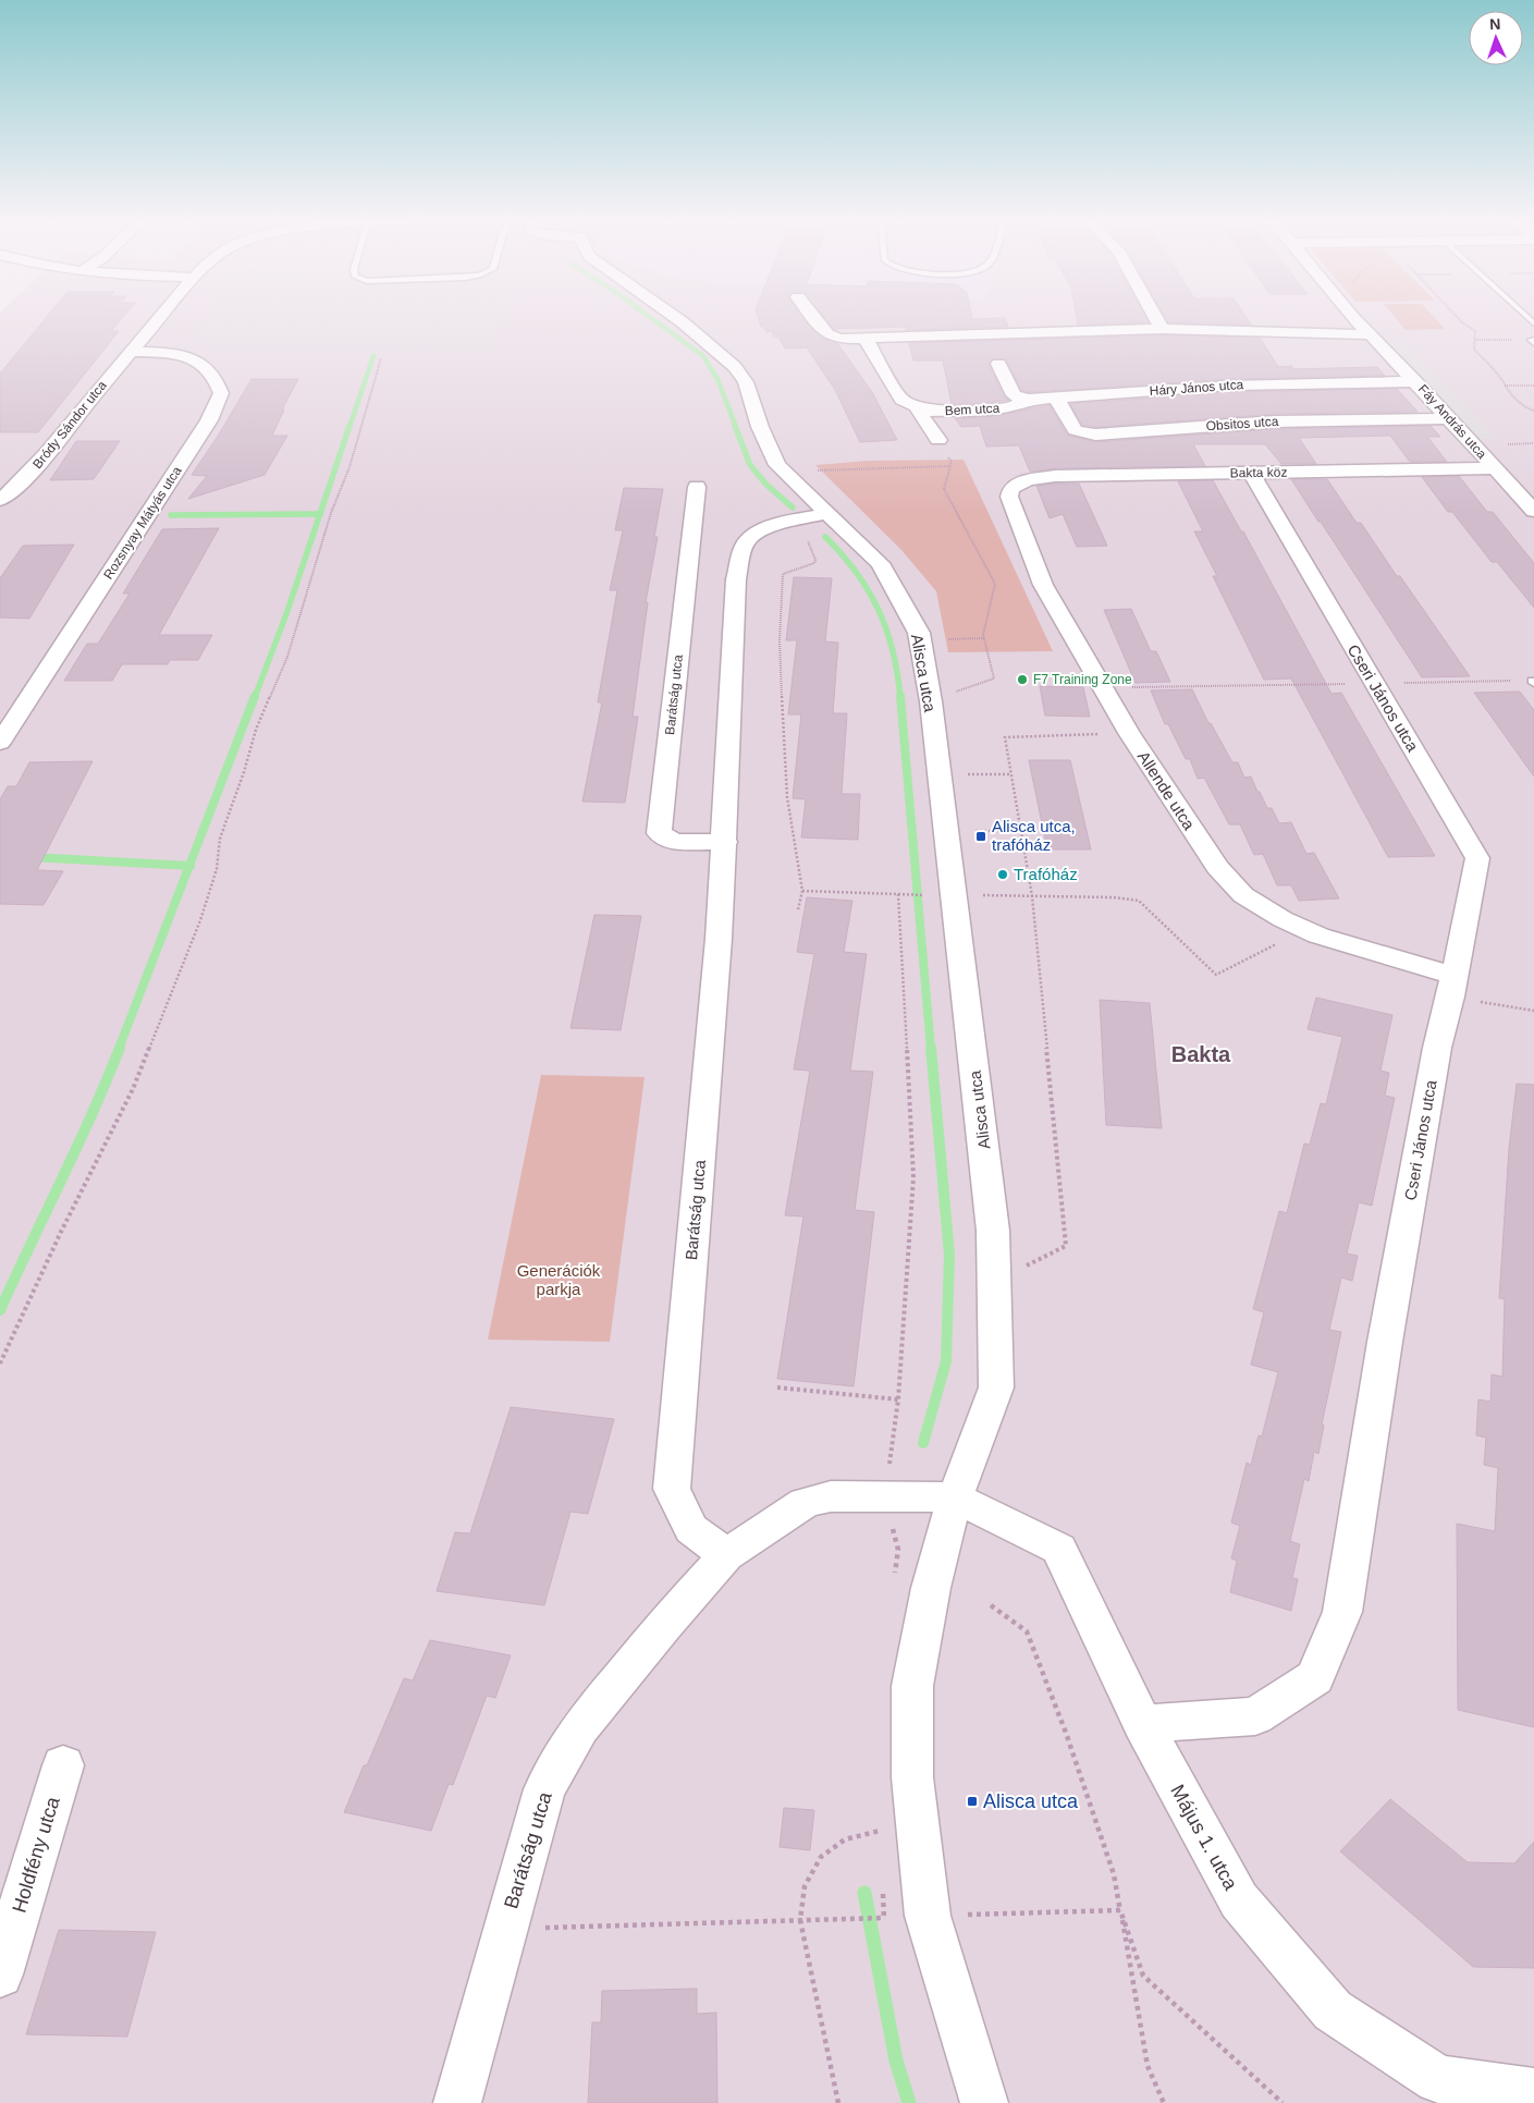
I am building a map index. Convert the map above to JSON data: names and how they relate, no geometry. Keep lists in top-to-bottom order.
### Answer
{
  "streets": {
    "street": [
      "Háry János utca",
      "Bem utca",
      "Fáy András utca",
      "Obsitos utca",
      "Bródy Sándor utca",
      "Bakta köz",
      "Rozsnyay Mátyás utca",
      "Alisca utca",
      "Barátság utca",
      "Cseri János utca",
      "Allende utca",
      "Május 1. utca",
      "Holdfény utca"
    ]
  },
  "crossings": [
    ["Háry János utca", "Bem utca"],
    ["Háry János utca", "Fáy András utca"],
    ["Háry János utca", "Obsitos utca"],
    ["Fáy András utca", "Obsitos utca"],
    ["Fáy András utca", "Bakta köz"],
    ["Bródy Sándor utca", "Rozsnyay Mátyás utca"],
    ["Bakta köz", "Cseri János utca"],
    ["Bakta köz", "Allende utca"],
    ["Alisca utca", "Barátság utca"],
    ["Alisca utca", "Május 1. utca"],
    ["Barátság utca", "Május 1. utca"],
    ["Cseri János utca", "Allende utca"],
    ["Cseri János utca", "Május 1. utca"]
  ],
  "districts": ["Bakta"],
  "parks": ["Generációk parkja"],
  "places": {
    "other": ["F7 Training Zone", "Trafóház"],
    "transit": ["Alisca utca, trafóház", "Alisca utca"]
  },
  "north": "top"
}
